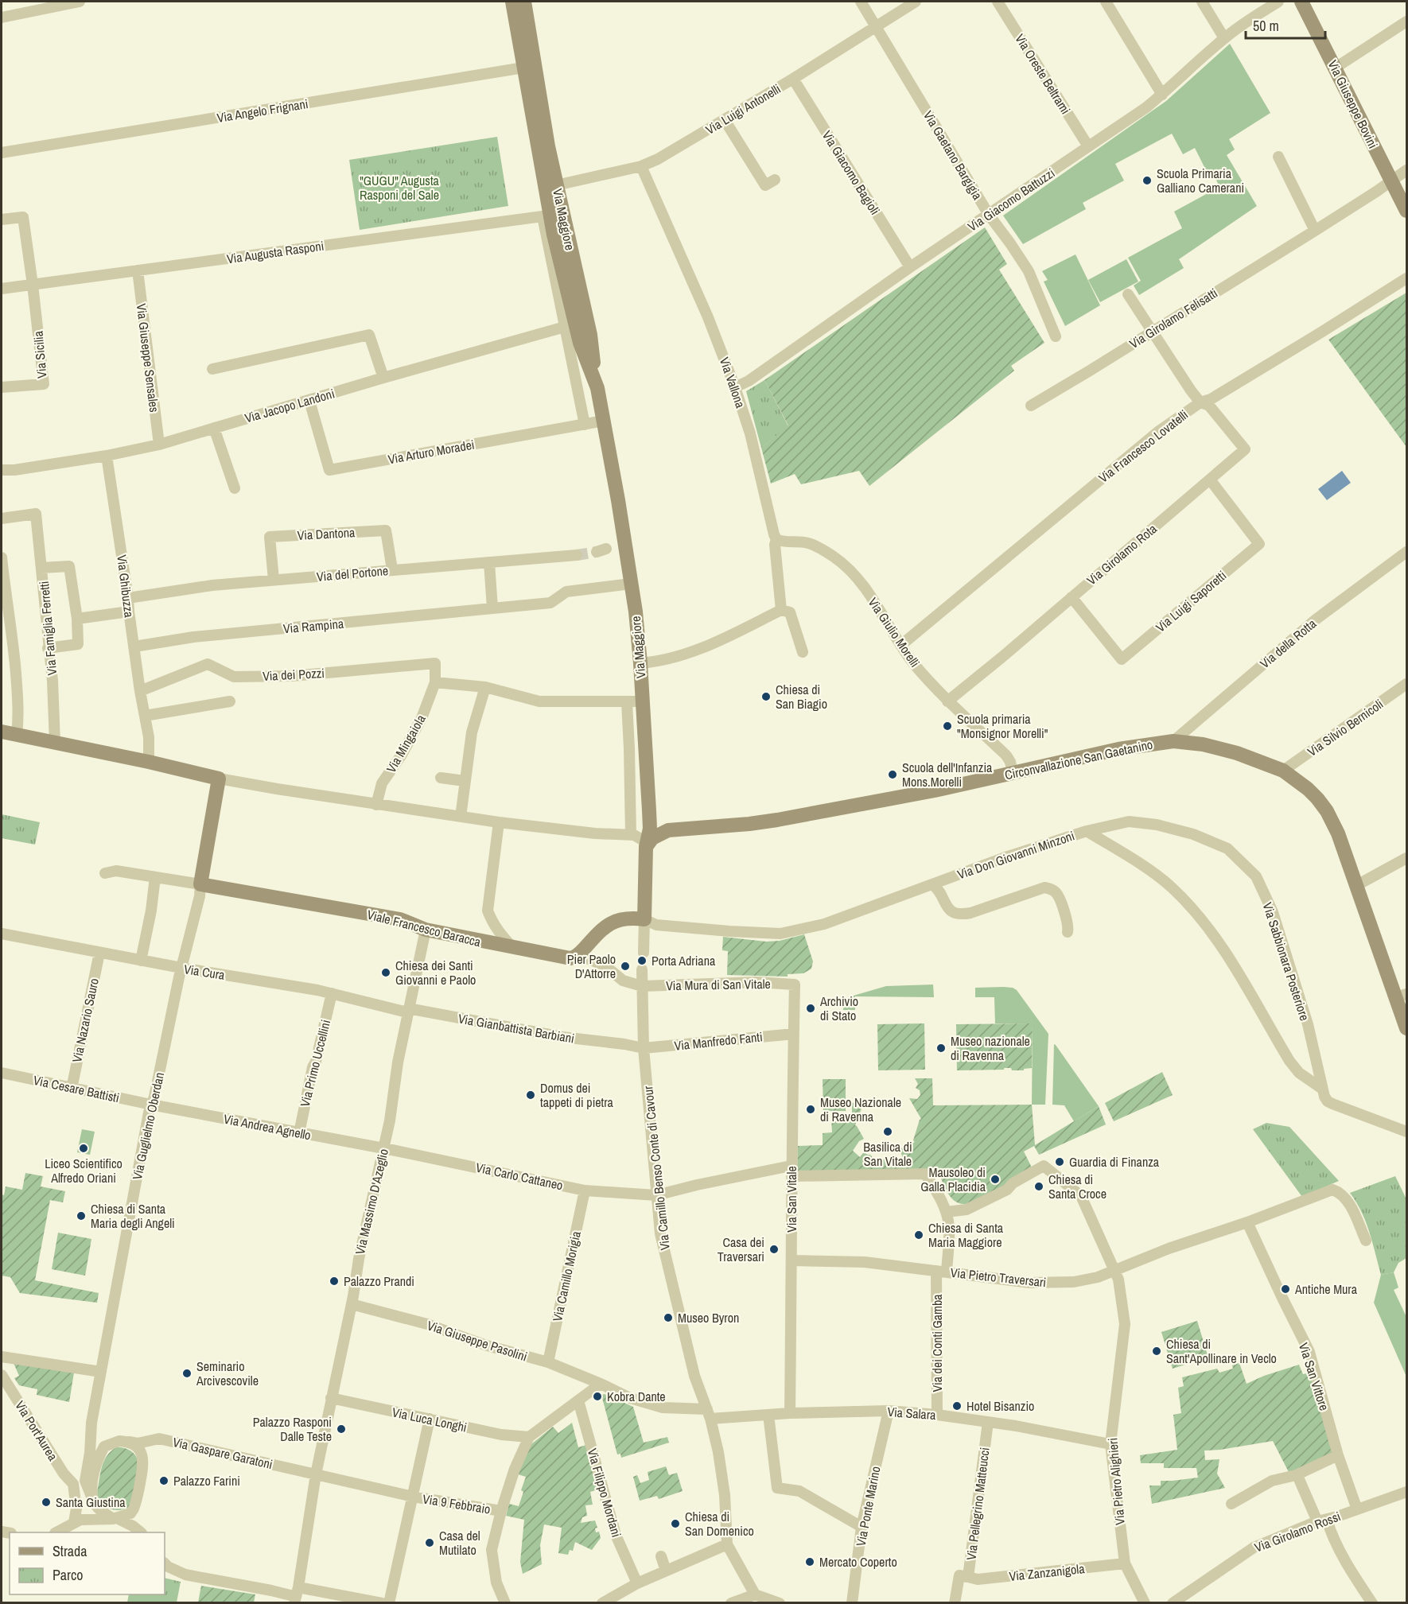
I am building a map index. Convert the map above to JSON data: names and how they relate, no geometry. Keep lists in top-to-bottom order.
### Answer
{
  "streets": {
    "street": [
      "Via Oreste Beltrami",
      "Via Giuseppe Bovini",
      "Via Luigi Antonelli",
      "Via Angelo Frignani",
      "Via Gaetano Bargigia",
      "Via Giacomo Bagioli",
      "Via Giacomo Battuzzi",
      "Via Maggiore",
      "Via Augusta Rasponi",
      "Via Girolamo Felisatti",
      "Via Sicilia",
      "Via Giuseppe Sensales",
      "Via Vallona",
      "Via Jacopo Landoni",
      "Via Francesco Lovatelli",
      "Via Arturo Moradei",
      "Via Dantona",
      "Via Girolamo Rota",
      "Via del Portone",
      "Via Ghibuzza",
      "Via Luigi Saporetti",
      "Via Rampina",
      "Via Famiglia Ferretti",
      "Via Giulio Morelli",
      "Via della Rotta",
      "Via dei Pozzi",
      "Via Silvio Bernicoli",
      "Via Mingaiola",
      "Circonvallazione San Gaetanino",
      "Via Don Giovanni Minzoni",
      "Viale Francesco Baracca",
      "Via Sabbionara Posteriore",
      "Via Cura",
      "Via Mura di San Vitale",
      "Via Nazario Sauro",
      "Via Gianbattista Barbiani",
      "Via Manfredo Fanti",
      "Via Primo Uccellini",
      "Via Cesare Battisti",
      "Via Guglielmo Oberdan",
      "Via Andrea Agnello",
      "Via Camillo Benso Conte di Cavour",
      "Via Carlo Cattaneo",
      "Via San Vitale",
      "Via Massimo D'Azeglio",
      "Via Camillo Morigia",
      "Via Pietro Traversari",
      "Via Giuseppe Pasolini",
      "Via dei Conti Gamba",
      "Via San Vittore",
      "Via Salara",
      "Via Luca Longhi",
      "Via Port'Aurea",
      "Via Gaspare Garatoni",
      "Via Pietro Alighieri",
      "Via Filippo Mordani",
      "Via 9 Febbraio",
      "Via Pellegrino Matteucci",
      "Via Ponte Marino",
      "Via Girolamo Rossi",
      "Via Zanzanigola"
    ]
  },
  "crossings": [
    ["Via Oreste Beltrami", "Via Giacomo Battuzzi"],
    ["Via Giuseppe Bovini", "Via Girolamo Felisatti"],
    ["Via Luigi Antonelli", "Via Gaetano Bargigia"],
    ["Via Luigi Antonelli", "Via Giacomo Bagioli"],
    ["Via Luigi Antonelli", "Via Maggiore"],
    ["Via Luigi Antonelli", "Via Vallona"],
    ["Via Angelo Frignani", "Via Maggiore"],
    ["Via Gaetano Bargigia", "Via Giacomo Battuzzi"],
    ["Via Giacomo Bagioli", "Via Giacomo Battuzzi"],
    ["Via Giacomo Battuzzi", "Via Vallona"],
    ["Via Maggiore", "Via Augusta Rasponi"],
    ["Via Maggiore", "Via Jacopo Landoni"],
    ["Via Maggiore", "Via Arturo Moradei"],
    ["Via Maggiore", "Via Rampina"],
    ["Via Maggiore", "Circonvallazione San Gaetanino"],
    ["Via Maggiore", "Via Don Giovanni Minzoni"],
    ["Via Augusta Rasponi", "Via Sicilia"],
    ["Via Augusta Rasponi", "Via Giuseppe Sensales"],
    ["Via Giuseppe Sensales", "Via Jacopo Landoni"],
    ["Via Vallona", "Via Giulio Morelli"],
    ["Via Jacopo Landoni", "Via Arturo Moradei"],
    ["Via Jacopo Landoni", "Via Ghibuzza"],
    ["Via Francesco Lovatelli", "Via Girolamo Rota"],
    ["Via Francesco Lovatelli", "Via Giulio Morelli"],
    ["Via Dantona", "Via del Portone"],
    ["Via Girolamo Rota", "Via Luigi Saporetti"],
    ["Via Girolamo Rota", "Via Giulio Morelli"],
    ["Via del Portone", "Via Ghibuzza"],
    ["Via Ghibuzza", "Via Rampina"],
    ["Via Ghibuzza", "Via dei Pozzi"],
    ["Via Giulio Morelli", "Circonvallazione San Gaetanino"],
    ["Via della Rotta", "Circonvallazione San Gaetanino"],
    ["Via dei Pozzi", "Via Mingaiola"],
    ["Via Silvio Bernicoli", "Circonvallazione San Gaetanino"],
    ["Via Don Giovanni Minzoni", "Via Sabbionara Posteriore"],
    ["Viale Francesco Baracca", "Via Guglielmo Oberdan"],
    ["Viale Francesco Baracca", "Via Massimo D'Azeglio"],
    ["Via Cura", "Via Nazario Sauro"],
    ["Via Cura", "Via Gianbattista Barbiani"],
    ["Via Cura", "Via Primo Uccellini"],
    ["Via Cura", "Via Guglielmo Oberdan"],
    ["Via Cura", "Via Massimo D'Azeglio"],
    ["Via Mura di San Vitale", "Via Camillo Benso Conte di Cavour"],
    ["Via Mura di San Vitale", "Via San Vitale"],
    ["Via Nazario Sauro", "Via Cesare Battisti"],
    ["Via Gianbattista Barbiani", "Via Manfredo Fanti"],
    ["Via Gianbattista Barbiani", "Via Camillo Benso Conte di Cavour"],
    ["Via Gianbattista Barbiani", "Via Massimo D'Azeglio"],
    ["Via Manfredo Fanti", "Via Camillo Benso Conte di Cavour"],
    ["Via Manfredo Fanti", "Via San Vitale"],
    ["Via Primo Uccellini", "Via Andrea Agnello"],
    ["Via Cesare Battisti", "Via Guglielmo Oberdan"],
    ["Via Cesare Battisti", "Via Andrea Agnello"],
    ["Via Guglielmo Oberdan", "Via Andrea Agnello"],
    ["Via Andrea Agnello", "Via Carlo Cattaneo"],
    ["Via Andrea Agnello", "Via Massimo D'Azeglio"],
    ["Via Camillo Benso Conte di Cavour", "Via Carlo Cattaneo"],
    ["Via Camillo Benso Conte di Cavour", "Via Giuseppe Pasolini"],
    ["Via Camillo Benso Conte di Cavour", "Via Salara"],
    ["Via Carlo Cattaneo", "Via San Vitale"],
    ["Via Carlo Cattaneo", "Via Massimo D'Azeglio"],
    ["Via Carlo Cattaneo", "Via Camillo Morigia"],
    ["Via Carlo Cattaneo", "Via dei Conti Gamba"],
    ["Via San Vitale", "Via Pietro Traversari"],
    ["Via San Vitale", "Via dei Conti Gamba"],
    ["Via San Vitale", "Via Salara"],
    ["Via Massimo D'Azeglio", "Via Giuseppe Pasolini"],
    ["Via Massimo D'Azeglio", "Via Luca Longhi"],
    ["Via Massimo D'Azeglio", "Via Gaspare Garatoni"],
    ["Via Camillo Morigia", "Via Giuseppe Pasolini"],
    ["Via Pietro Traversari", "Via dei Conti Gamba"],
    ["Via Pietro Traversari", "Via San Vittore"],
    ["Via Pietro Traversari", "Via Pietro Alighieri"],
    ["Via Giuseppe Pasolini", "Via Salara"],
    ["Via dei Conti Gamba", "Via Salara"],
    ["Via dei Conti Gamba", "Via Pietro Alighieri"],
    ["Via San Vittore", "Via Girolamo Rossi"],
    ["Via Salara", "Via Pietro Alighieri"],
    ["Via Salara", "Via Pellegrino Matteucci"],
    ["Via Salara", "Via Ponte Marino"],
    ["Via Gaspare Garatoni", "Via 9 Febbraio"],
    ["Via Pietro Alighieri", "Via Zanzanigola"],
    ["Via Pellegrino Matteucci", "Via Zanzanigola"]
  ],
  "parks": ["\"GUGU\" Augusta Rasponi del Sale"],
  "places": [
    "Scuola Primaria Galliano Camerani",
    "Chiesa di San Biagio",
    "Scuola primaria \"Monsignor Morelli\"",
    "Scuola dell'Infanzia Mons.Morelli",
    "Porta Adriana",
    "Pier Paolo D'Attorre",
    "Chiesa dei Santi Giovanni e Paolo",
    "Archivio di Stato",
    "Museo nazionale di Ravenna",
    "Domus dei tappeti di pietra",
    "Museo Nazionale di Ravenna",
    "Basilica di San Vitale",
    "Liceo Scientifico Alfredo Oriani",
    "Guardia di Finanza",
    "Mausoleo di Galla Placidia",
    "Chiesa di Santa Croce",
    "Chiesa di Santa Maria degli Angeli",
    "Chiesa di Santa Maria Maggiore",
    "Casa dei Traversari",
    "Palazzo Prandi",
    "Antiche Mura",
    "Museo Byron",
    "Chiesa di Sant'Apollinare in Veclo",
    "Seminario Arcivescovile",
    "Kobra Dante",
    "Hotel Bisanzio",
    "Palazzo Rasponi Dalle Teste",
    "Palazzo Farini",
    "Santa Giustina",
    "Chiesa di San Domenico",
    "Casa del Mutilato",
    "Mercato Coperto"
  ],
  "legend": ["Strada", "Parco"],
  "scale_bar": "50 m"
}
